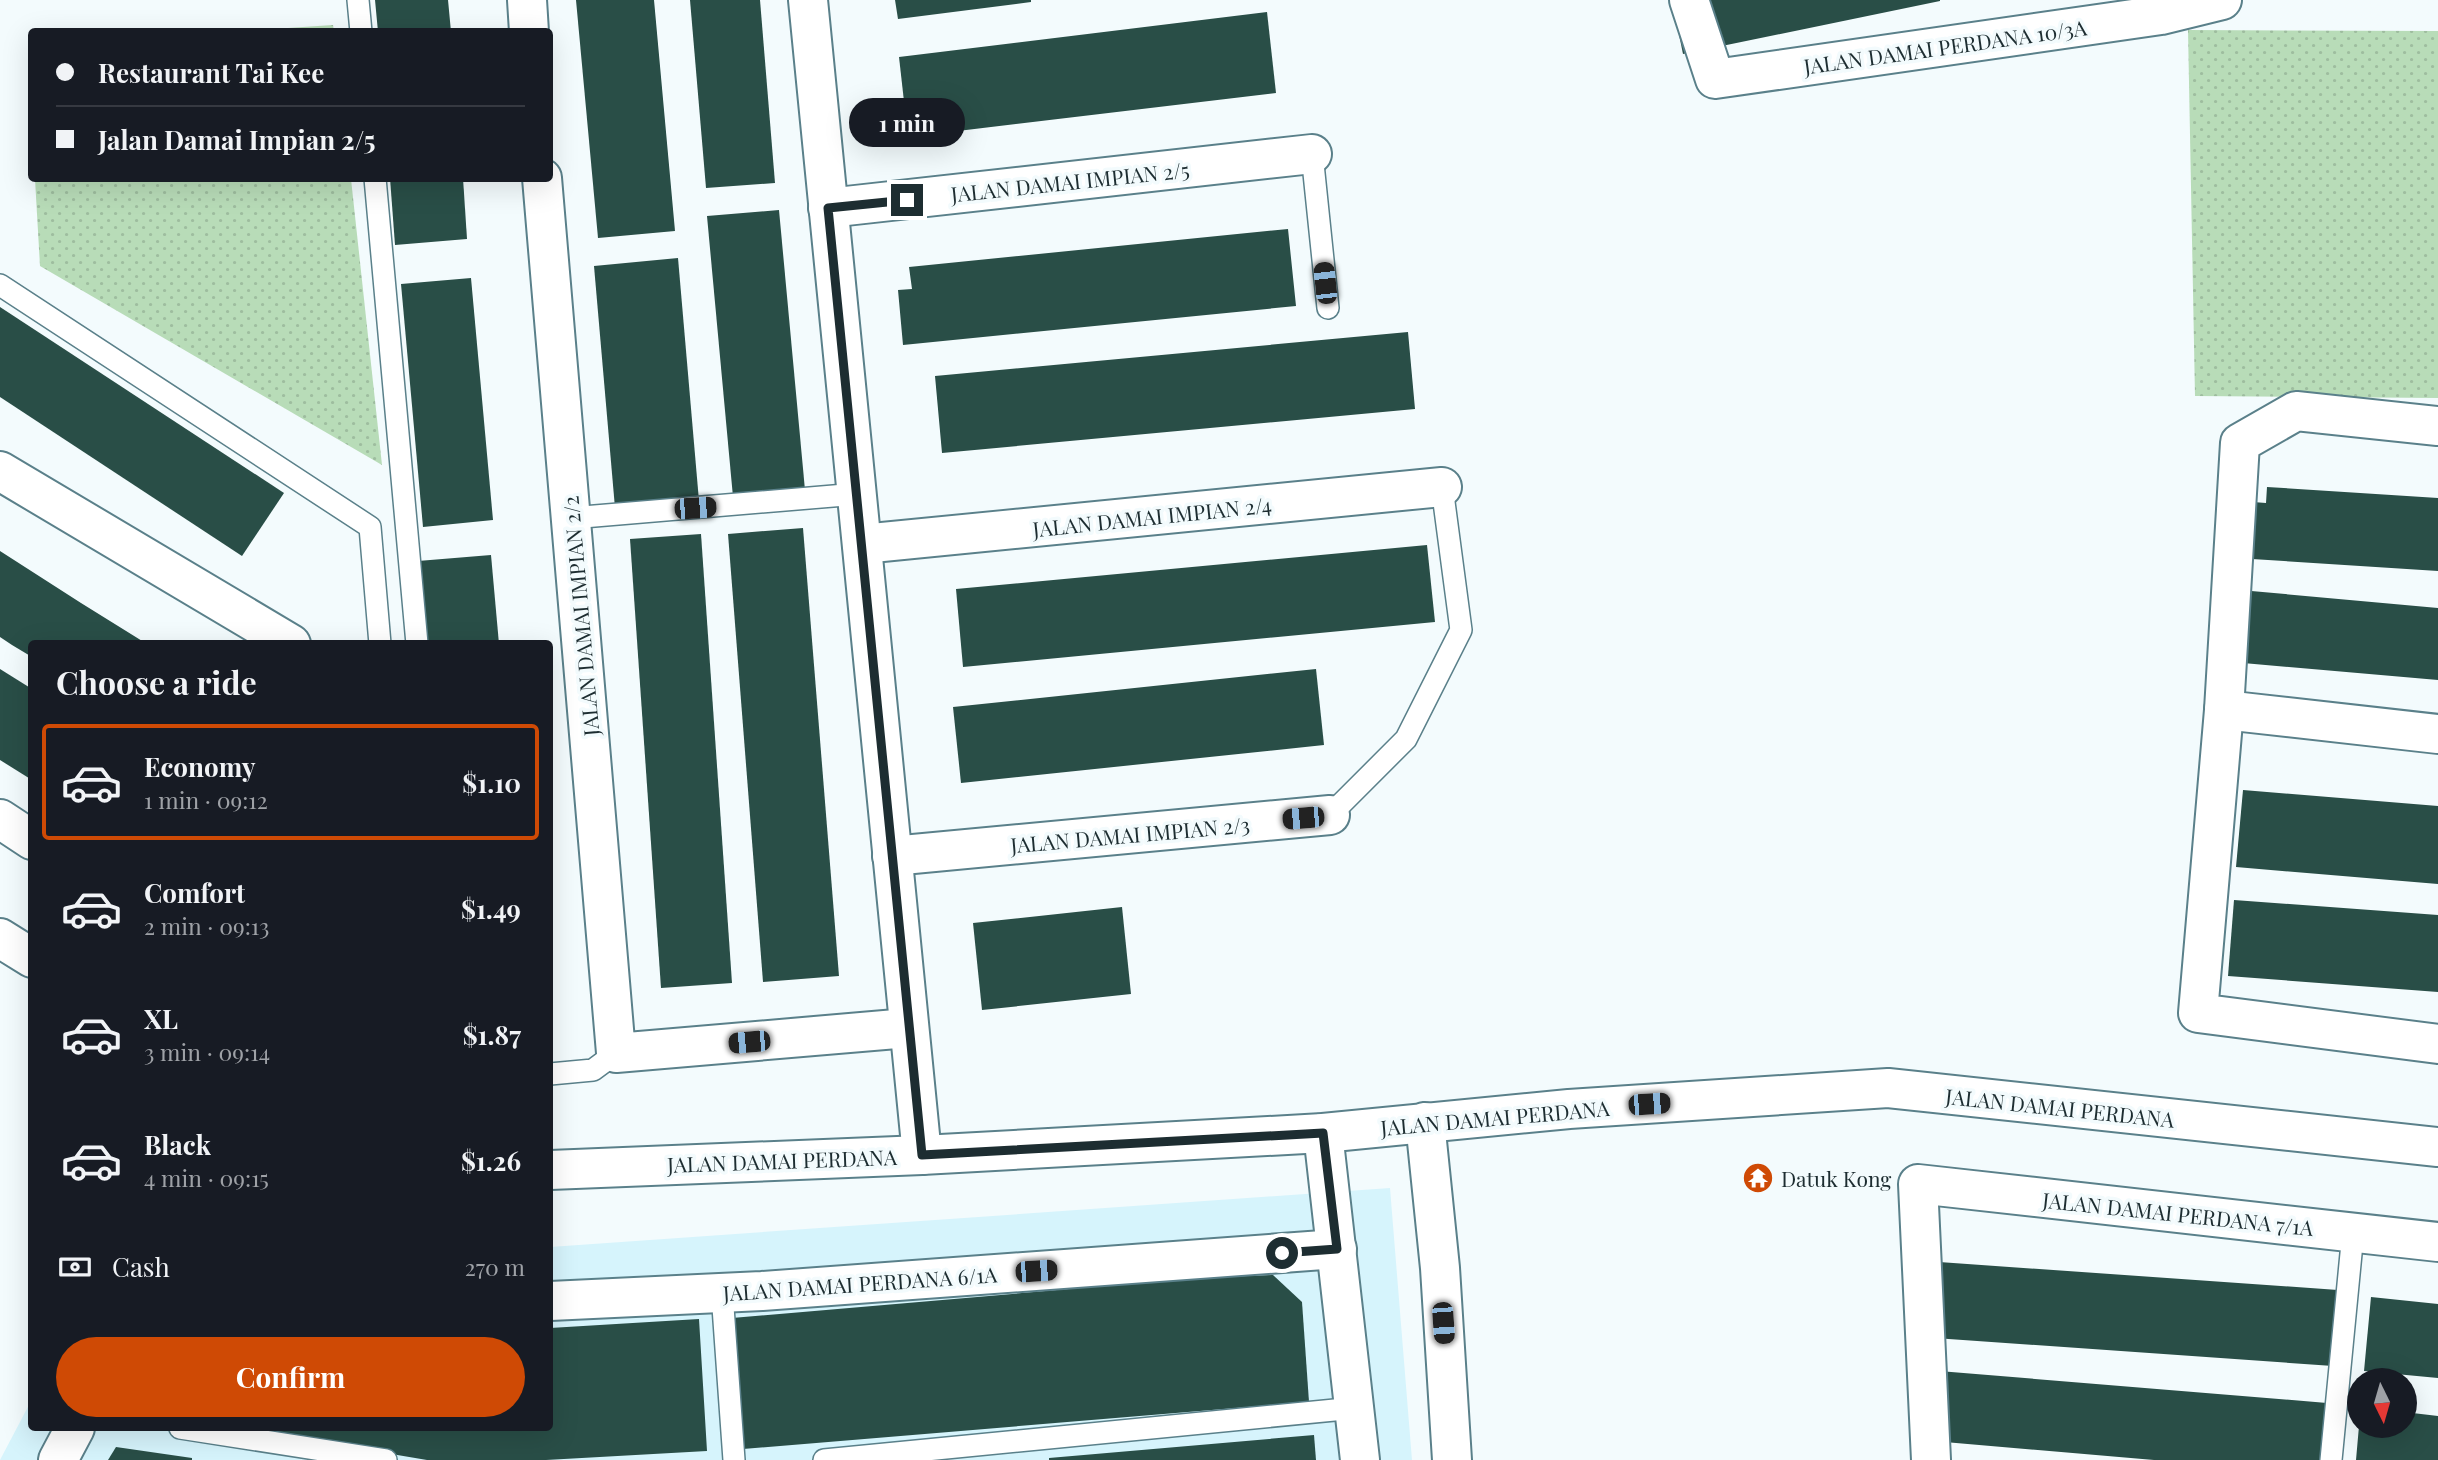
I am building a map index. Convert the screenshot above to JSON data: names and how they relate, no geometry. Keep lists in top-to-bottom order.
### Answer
{
  "streets": {
    "street": [
      "JALAN DAMAI PERDANA 10/3A",
      "JALAN DAMAI IMPIAN 2/5",
      "JALAN DAMAI IMPIAN 2/4",
      "JALAN DAMAI IMPIAN 2/2",
      "JALAN DAMAI IMPIAN 2/3",
      "JALAN DAMAI PERDANA",
      "JALAN DAMAI PERDANA 7/1A",
      "JALAN DAMAI PERDANA 6/1A"
    ]
  },
  "crossings": [
    ["JALAN DAMAI IMPIAN 2/4", "JALAN DAMAI IMPIAN 2/3"]
  ],
  "places": {
    "temple": ["Datuk Kong"]
  },
  "north": "bottom",
  "page": {
    "banner": ["Restaurant Tai Kee", "Jalan Damai Impian 2/5"],
    "bubble": "1 min",
    "heading": "Choose a ride",
    "list": [
      {
        "name": "Economy",
        "note": "1 min · 09:12",
        "value": "$1.10"
      },
      {
        "name": "Comfort",
        "note": "2 min · 09:13",
        "value": "$1.49"
      },
      {
        "name": "XL",
        "note": "3 min · 09:14",
        "value": "$1.87"
      },
      {
        "name": "Black",
        "note": "4 min · 09:15",
        "value": "$1.26"
      }
    ],
    "pay": ["Cash", "270 m"],
    "buttons": "Confirm"
  }
}
